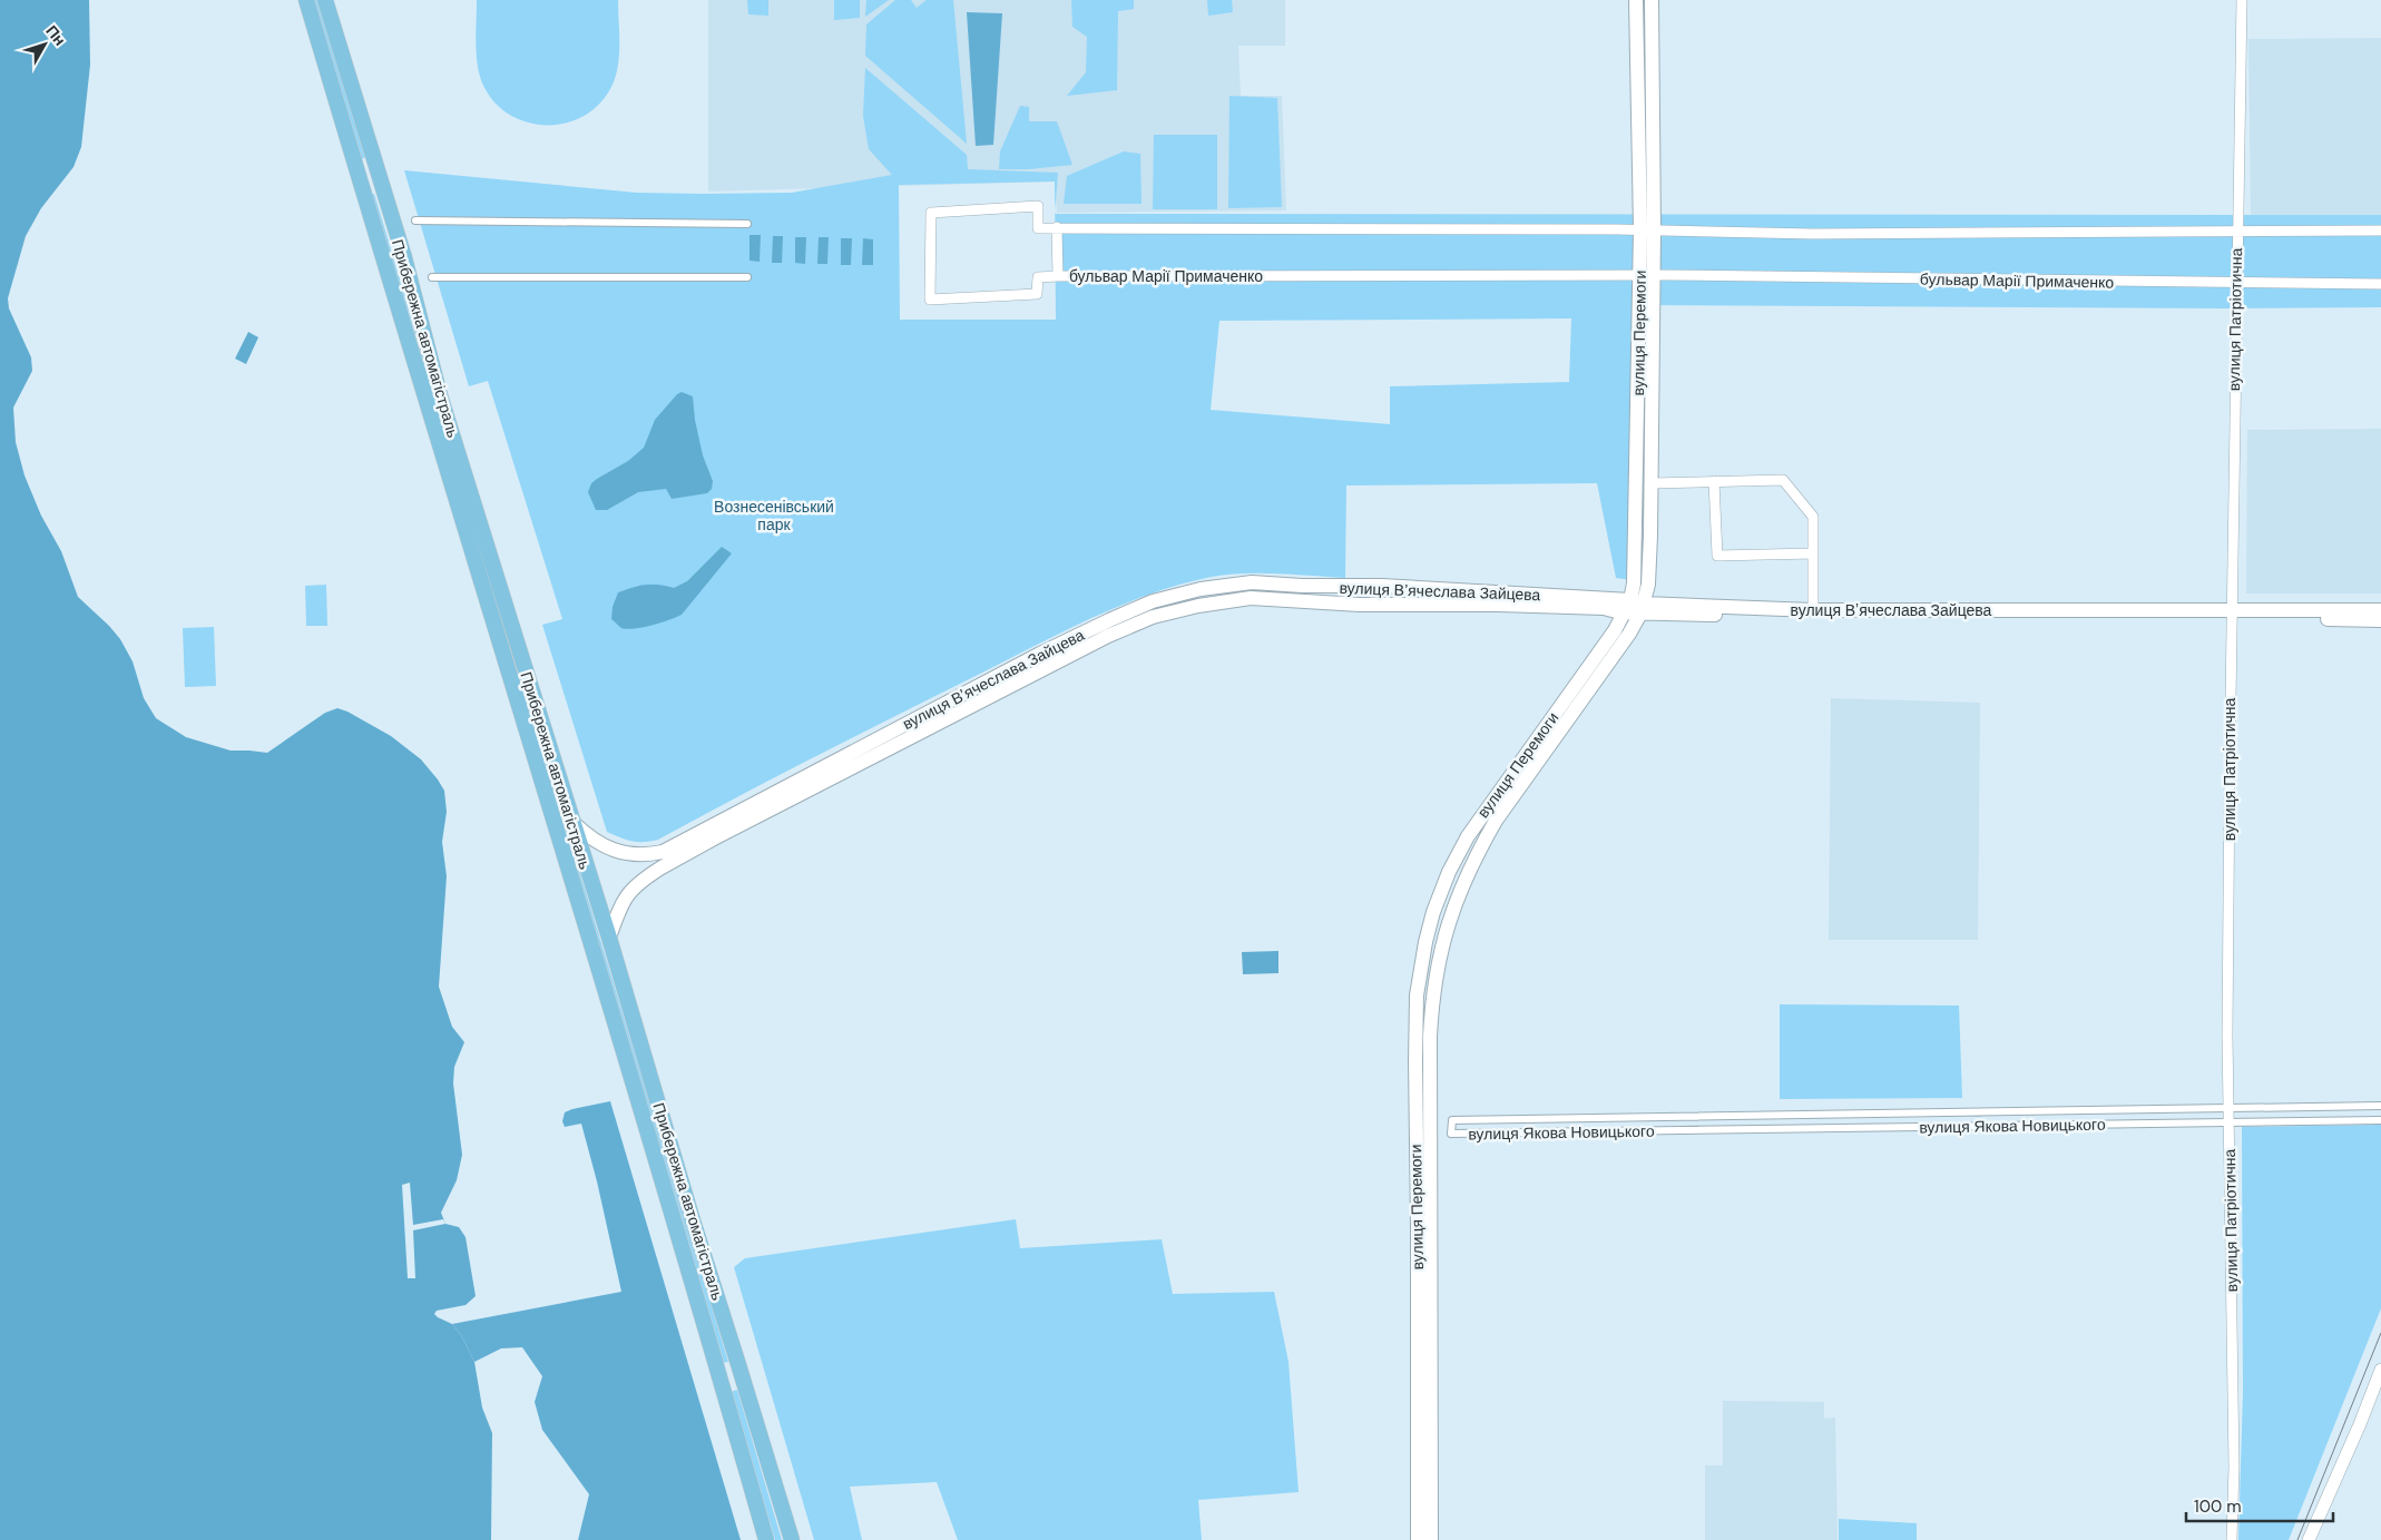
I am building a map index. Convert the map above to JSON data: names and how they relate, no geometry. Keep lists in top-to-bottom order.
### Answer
{
  "streets": {
    "main road": ["вулиця Перемоги", "Прибережна автомагістраль", "вулиця Вʼячеслава Зайцева"],
    "street": ["бульвар Марії Примаченко", "вулиця Патріотична", "вулиця Якова Новицького"]
  },
  "crossings": [
    ["бульвар Марії Примаченко", "вулиця Патріотична"],
    ["бульвар Марії Примаченко", "вулиця Перемоги"],
    ["вулиця Патріотична", "вулиця Вʼячеслава Зайцева"],
    ["вулиця Патріотична", "вулиця Якова Новицького"],
    ["вулиця Перемоги", "вулиця Вʼячеслава Зайцева"],
    ["Прибережна автомагістраль", "вулиця Вʼячеслава Зайцева"]
  ],
  "parks": ["Вознесенівський парк"],
  "scale_bar": "100 m",
  "north": "top right"
}
